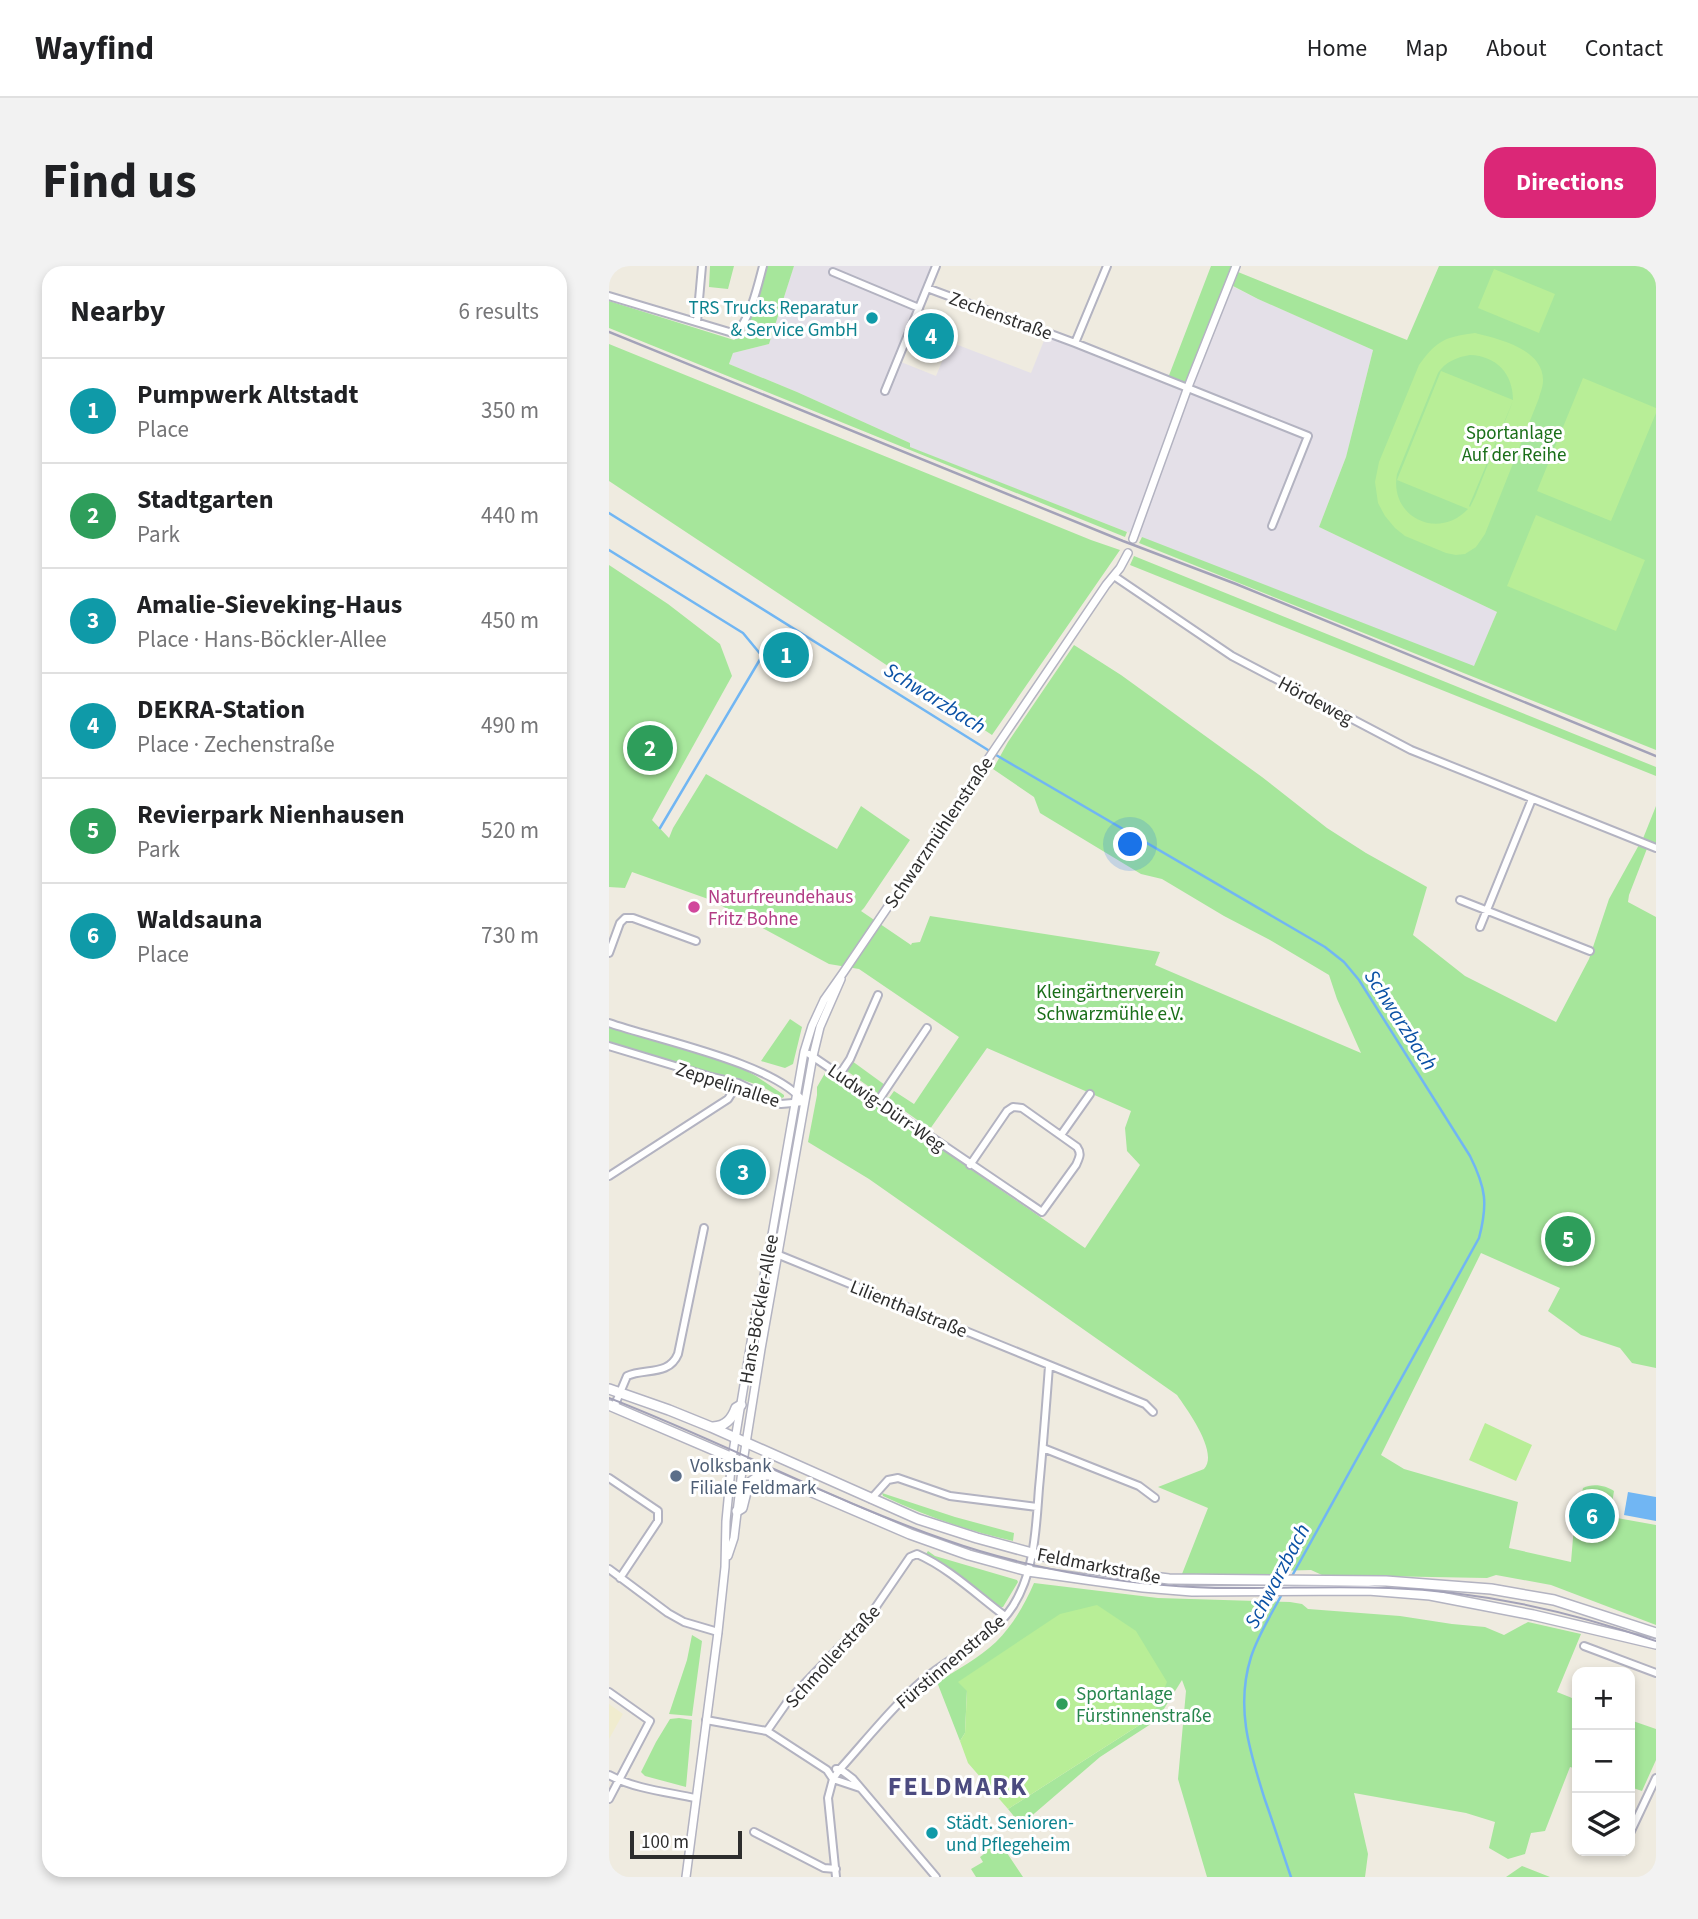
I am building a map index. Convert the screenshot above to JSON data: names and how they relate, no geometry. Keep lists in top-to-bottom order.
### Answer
{
  "streets": {
    "main road": ["Feldmarkstraße"],
    "street": [
      "Zechenstraße",
      "Hördeweg",
      "Schwarzmühlenstraße",
      "Zeppelinallee",
      "Ludwig-Dürr-Weg",
      "Lilienthalstraße",
      "Hans-Böckler-Allee",
      "Schmollerstraße",
      "Fürstinnenstraße"
    ]
  },
  "crossings": [
    ["Hördeweg", "Schwarzmühlenstraße"],
    ["Schwarzmühlenstraße", "Ludwig-Dürr-Weg"],
    ["Schwarzmühlenstraße", "Hans-Böckler-Allee"],
    ["Zeppelinallee", "Hans-Böckler-Allee"],
    ["Ludwig-Dürr-Weg", "Hans-Böckler-Allee"],
    ["Lilienthalstraße", "Hans-Böckler-Allee"],
    ["Hans-Böckler-Allee", "Feldmarkstraße"],
    ["Feldmarkstraße", "Fürstinnenstraße"],
    ["Schmollerstraße", "Fürstinnenstraße"]
  ],
  "districts": ["FELDMARK"],
  "water": ["Schwarzbach"],
  "parks": ["Sportanlage Auf der Reihe", "Kleingärtnerverein Schwarzmühle e.V."],
  "places": [
    "TRS Trucks Reparatur & Service GmbH",
    "Naturfreundehaus Fritz Bohne",
    "Volksbank Filiale Feldmark",
    "Sportanlage Fürstinnenstraße",
    "Städt. Senioren- und Pflegeheim"
  ],
  "scale_bar": "100 m",
  "page": {
    "header": "Wayfind",
    "nav": [
      "Home",
      "Map",
      "About",
      "Contact"
    ],
    "title": "Find us",
    "buttons": "Directions",
    "heading": ["Nearby", "6 results"],
    "pins": [
      "4",
      "1",
      "2",
      "3",
      "5",
      "6"
    ],
    "list": [
      {
        "mark": "1",
        "name": "Pumpwerk Altstadt",
        "note": "Place",
        "value": "350 m"
      },
      {
        "mark": "2",
        "name": "Stadtgarten",
        "note": "Park",
        "value": "440 m"
      },
      {
        "mark": "3",
        "name": "Amalie-Sieveking-Haus",
        "note": "Place · Hans-Böckler-Allee",
        "value": "450 m"
      },
      {
        "mark": "4",
        "name": "DEKRA-Station",
        "note": "Place · Zechenstraße",
        "value": "490 m"
      },
      {
        "mark": "5",
        "name": "Revierpark Nienhausen",
        "note": "Park",
        "value": "520 m"
      },
      {
        "mark": "6",
        "name": "Waldsauna",
        "note": "Place",
        "value": "730 m"
      }
    ],
    "map_buttons": ["+", "−"],
    "scale": "100 m"
  }
}
